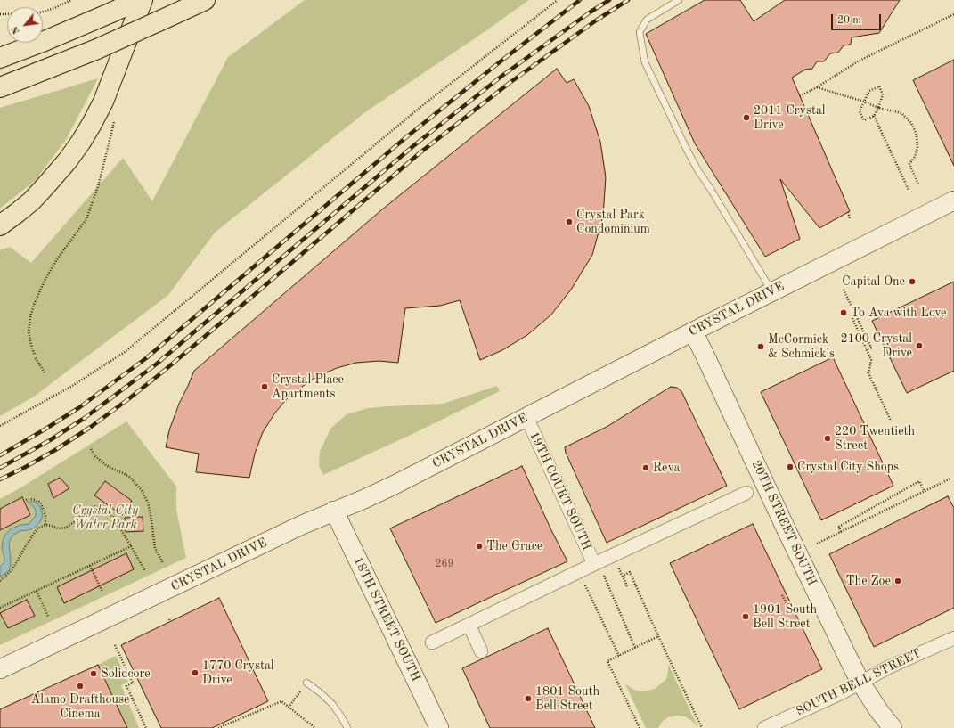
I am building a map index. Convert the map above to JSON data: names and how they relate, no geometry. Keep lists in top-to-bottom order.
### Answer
{
  "streets": {
    "street": [
      "CRYSTAL DRIVE",
      "19TH COURT SOUTH",
      "20TH STREET SOUTH",
      "18TH STREET SOUTH",
      "SOUTH BELL STREET"
    ]
  },
  "crossings": [
    ["CRYSTAL DRIVE", "19TH COURT SOUTH"],
    ["CRYSTAL DRIVE", "20TH STREET SOUTH"],
    ["CRYSTAL DRIVE", "18TH STREET SOUTH"],
    ["20TH STREET SOUTH", "SOUTH BELL STREET"]
  ],
  "parks": ["Crystal City Water Park"],
  "places": [
    "2011 Crystal Drive",
    "Crystal Park Condominium",
    "Capital One",
    "To Ava with Love",
    "2100 Crystal Drive",
    "McCormick & Schmick's",
    "Crystal Place Apartments",
    "220 Twentieth Street",
    "Crystal City Shops",
    "Reva",
    "The Grace",
    "The Zoe",
    "1901 South Bell Street",
    "1770 Crystal Drive",
    "Solidcore",
    "Alamo Drafthouse Cinema",
    "1801 South Bell Street"
  ],
  "house_numbers": ["269"],
  "scale_bar": "20 m",
  "north": "bottom left"
}
